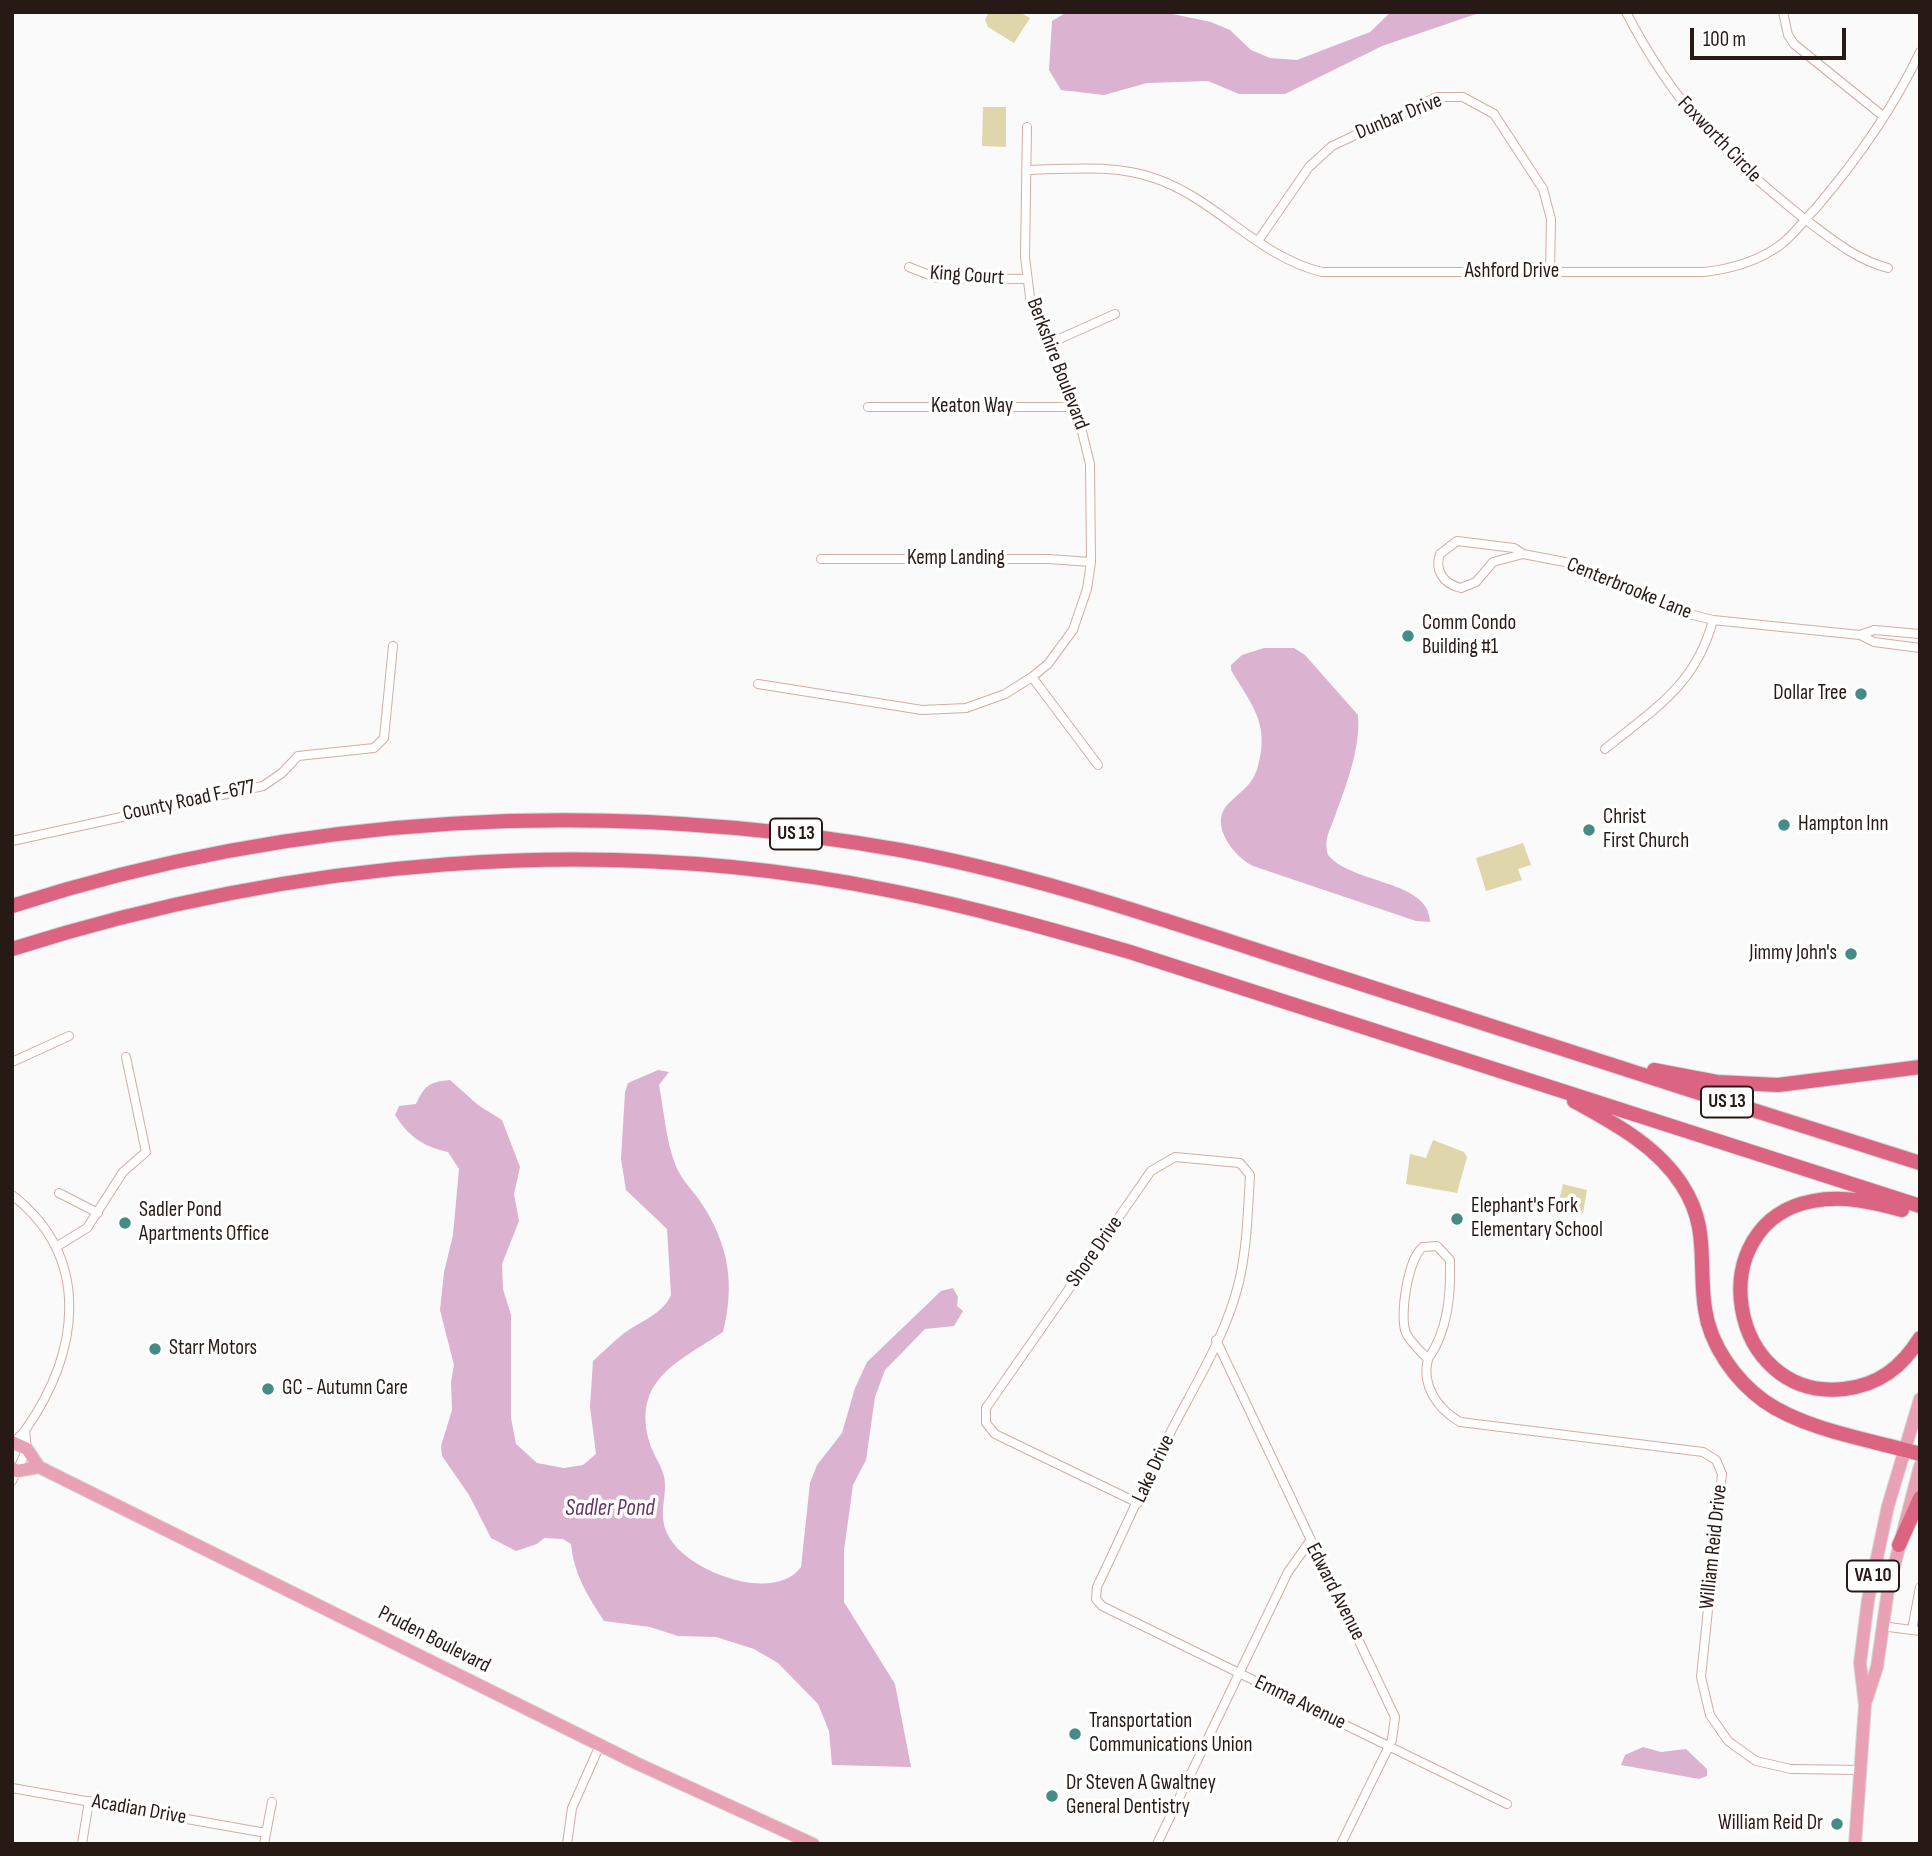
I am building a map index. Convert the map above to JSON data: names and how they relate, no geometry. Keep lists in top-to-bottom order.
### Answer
{
  "streets": {
    "highway": ["US 13"],
    "main road": ["VA 10", "Pruden Boulevard"],
    "street": [
      "Dunbar Drive",
      "Foxworth Circle",
      "Ashford Drive",
      "King Court",
      "Berkshire Boulevard",
      "Keaton Way",
      "Kemp Landing",
      "Centerbrooke Lane",
      "County Road F-677",
      "Shore Drive",
      "Lake Drive",
      "William Reid Drive",
      "Edward Avenue",
      "Emma Avenue",
      "Acadian Drive"
    ]
  },
  "crossings": [
    ["Dunbar Drive", "Ashford Drive"],
    ["Foxworth Circle", "Ashford Drive"],
    ["Ashford Drive", "Berkshire Boulevard"],
    ["King Court", "Berkshire Boulevard"],
    ["Berkshire Boulevard", "Keaton Way"],
    ["Berkshire Boulevard", "Kemp Landing"],
    ["Shore Drive", "Lake Drive"],
    ["Shore Drive", "Edward Avenue"],
    ["Lake Drive", "Edward Avenue"],
    ["Lake Drive", "Emma Avenue"],
    ["William Reid Drive", "VA 10"],
    ["Edward Avenue", "Emma Avenue"]
  ],
  "water": ["Sadler Pond"],
  "places": [
    "Comm Condo Building #1",
    "Dollar Tree",
    "Hampton Inn",
    "Christ First Church",
    "Jimmy John's",
    "Elephant's Fork Elementary School",
    "Sadler Pond Apartments Office",
    "Starr Motors",
    "GC - Autumn Care",
    "Transportation Communications Union",
    "Dr Steven A Gwaltney General Dentistry",
    "William Reid Dr"
  ],
  "scale_bar": "100 m"
}
